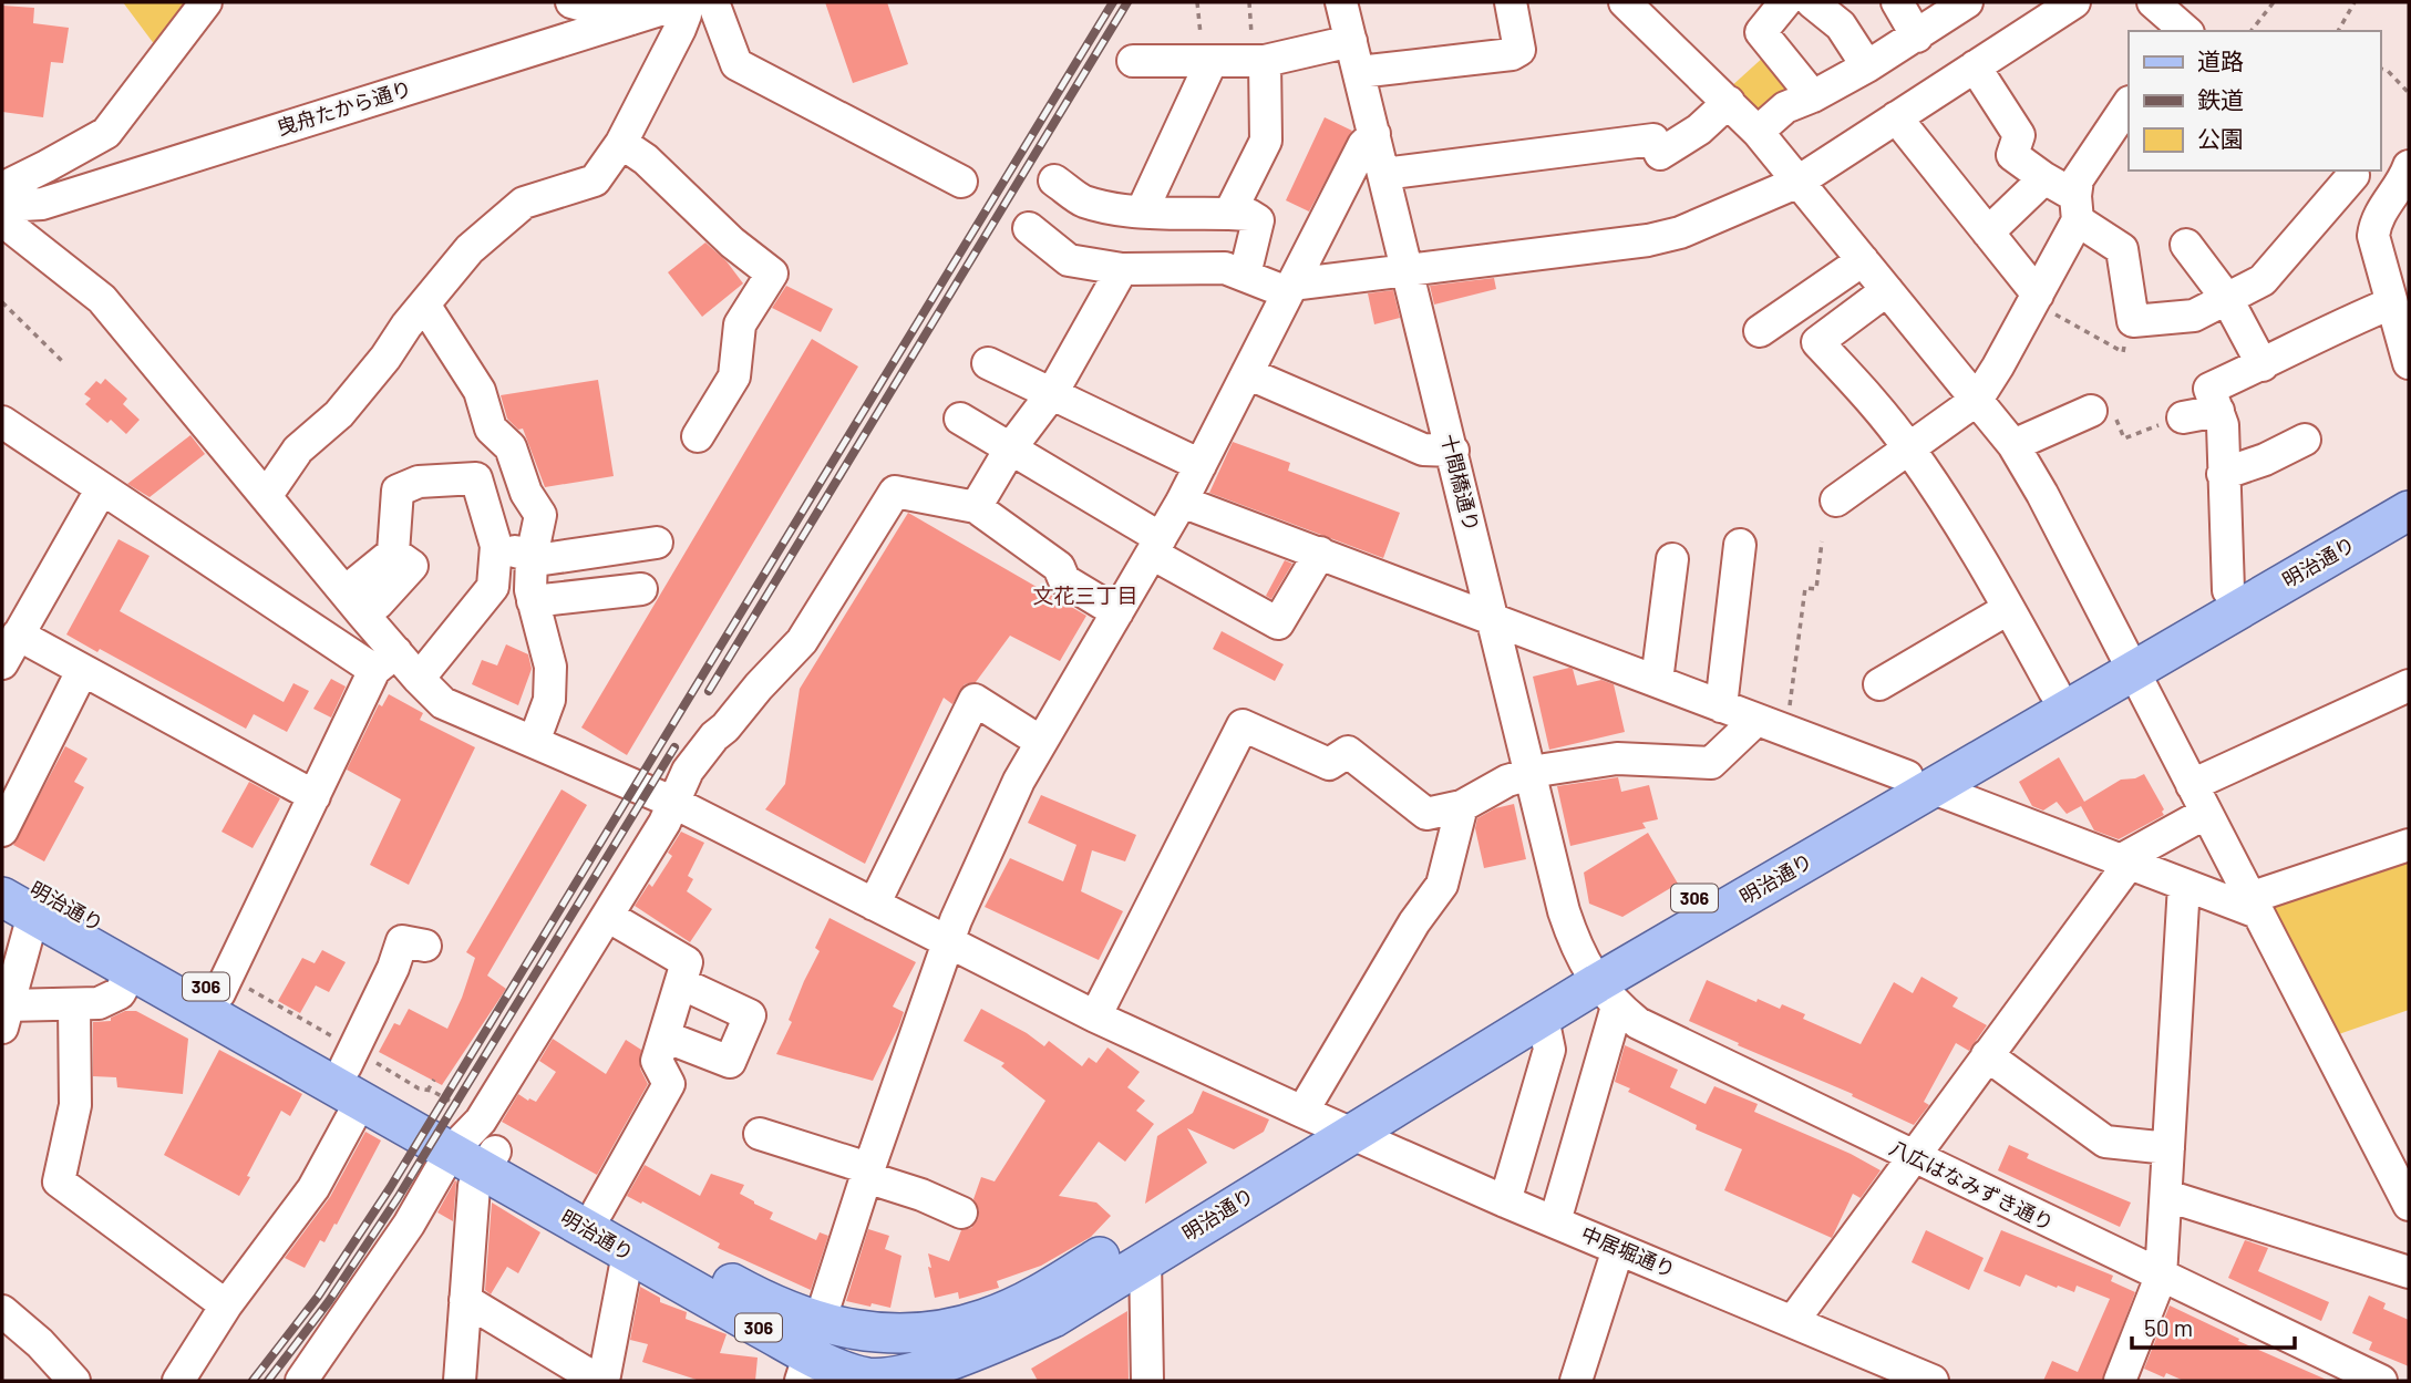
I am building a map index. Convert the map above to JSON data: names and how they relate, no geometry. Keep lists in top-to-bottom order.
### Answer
{
  "streets": {
    "main road": ["明治通り", "306"],
    "street": [
      "曳舟たから通り",
      "十間橋通り",
      "八広はなみずき通り",
      "中居堀通り"
    ]
  },
  "crossings": [
    ["十間橋通り", "明治通り"],
    ["十間橋通り", "八広はなみずき通り"],
    ["明治通り", "八広はなみずき通り"],
    ["明治通り", "中居堀通り"]
  ],
  "districts": ["文花三丁目"],
  "legend": ["道路", "鉄道", "公園"],
  "scale_bar": "50 m"
}
